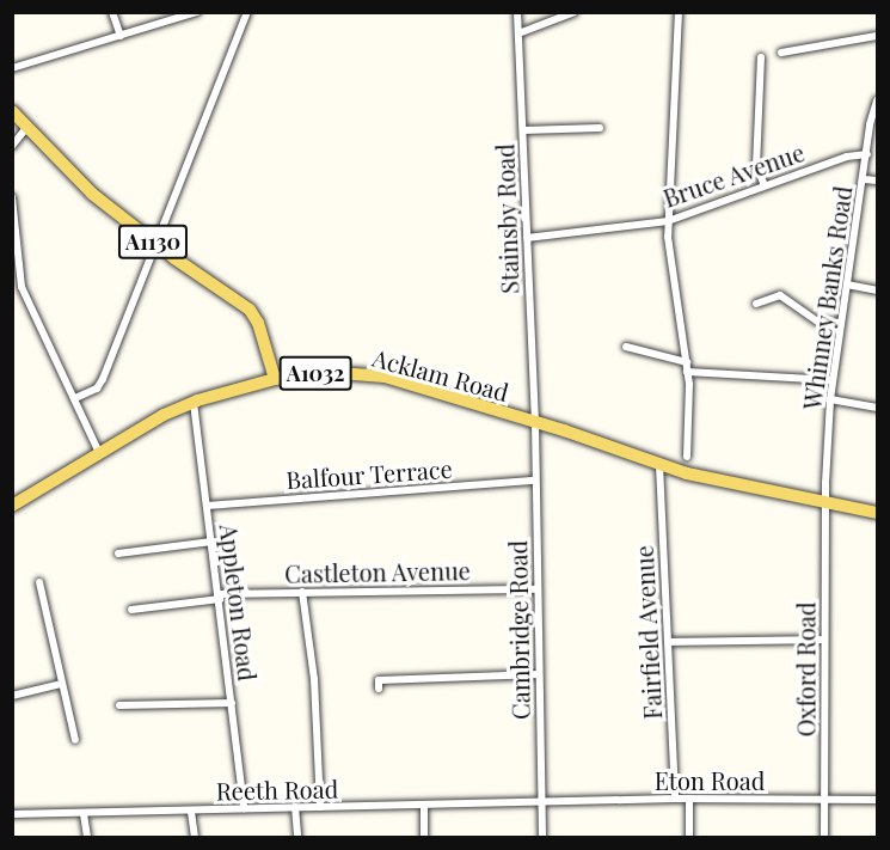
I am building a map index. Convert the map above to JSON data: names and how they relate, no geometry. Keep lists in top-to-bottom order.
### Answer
{
  "streets": {
    "main road": ["A1130", "A1032", "Acklam Road"],
    "street": [
      "Bruce Avenue",
      "Stainsby Road",
      "Whinney Banks Road",
      "Balfour Terrace",
      "Castleton Avenue",
      "Appleton Road",
      "Cambridge Road",
      "Fairfield Avenue",
      "Oxford Road",
      "Eton Road",
      "Reeth Road"
    ]
  },
  "crossings": [
    ["Bruce Avenue", "Stainsby Road"],
    ["Bruce Avenue", "Whinney Banks Road"],
    ["Stainsby Road", "Acklam Road"],
    ["Stainsby Road", "Cambridge Road"],
    ["A1130", "Acklam Road"],
    ["Whinney Banks Road", "Acklam Road"],
    ["Whinney Banks Road", "Oxford Road"],
    ["Acklam Road", "Appleton Road"],
    ["Acklam Road", "Cambridge Road"],
    ["Acklam Road", "Fairfield Avenue"],
    ["Acklam Road", "Oxford Road"],
    ["Balfour Terrace", "Appleton Road"],
    ["Balfour Terrace", "Cambridge Road"],
    ["Castleton Avenue", "Appleton Road"],
    ["Castleton Avenue", "Cambridge Road"],
    ["Appleton Road", "Reeth Road"],
    ["Cambridge Road", "Eton Road"],
    ["Cambridge Road", "Reeth Road"],
    ["Fairfield Avenue", "Eton Road"],
    ["Oxford Road", "Eton Road"],
    ["Eton Road", "Reeth Road"]
  ]
}
